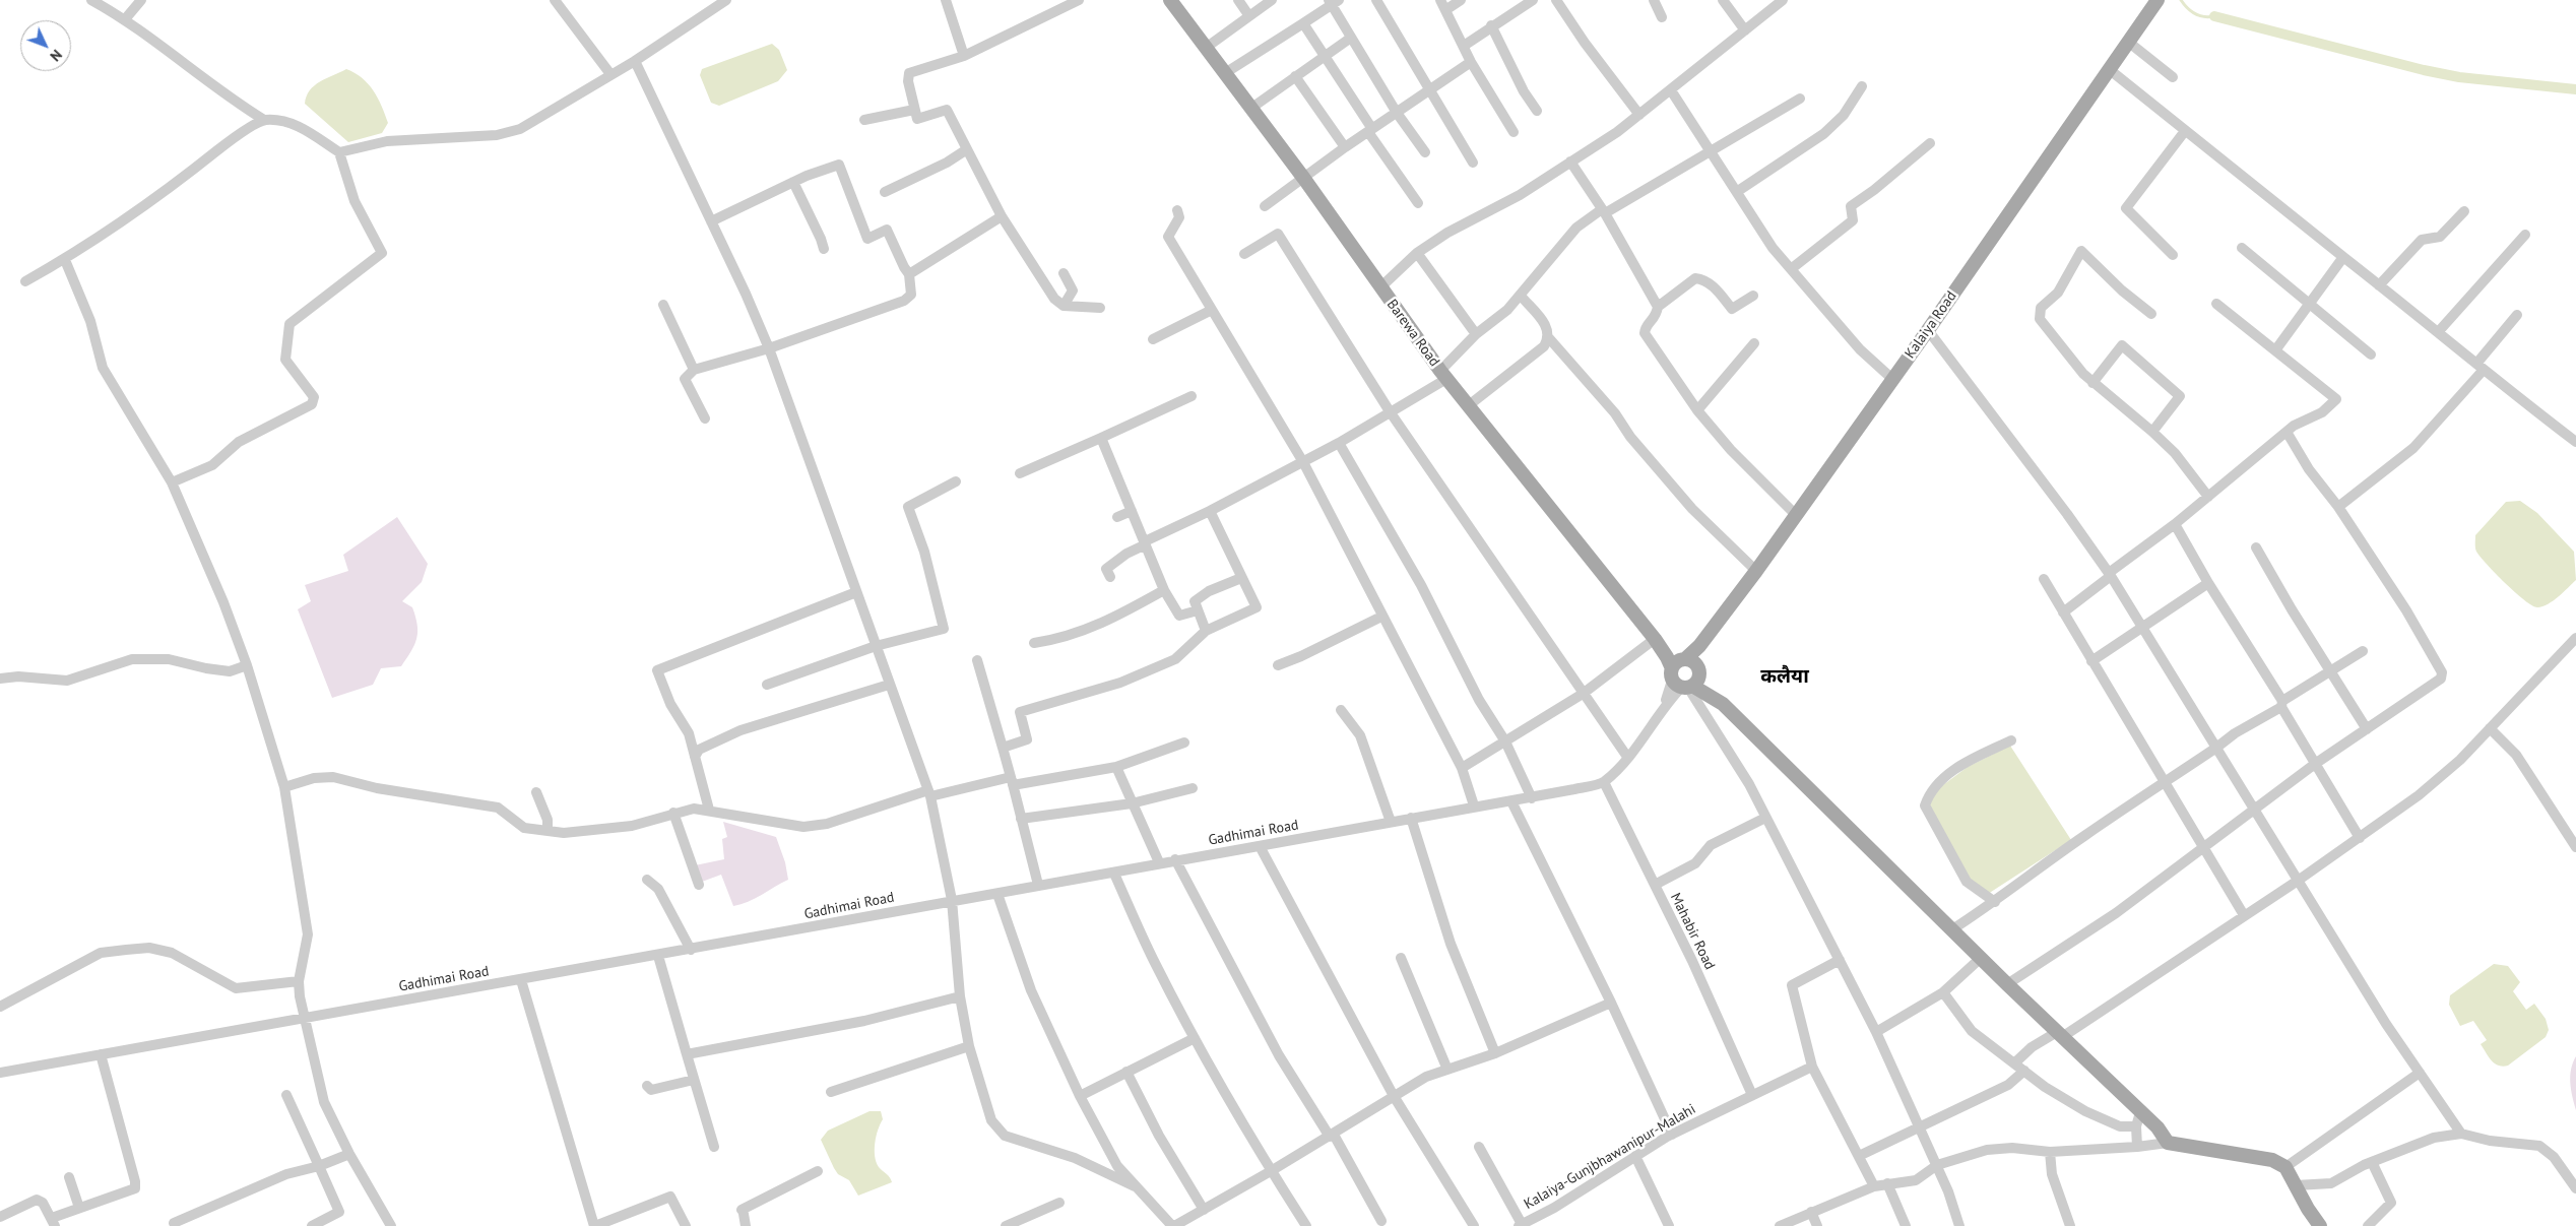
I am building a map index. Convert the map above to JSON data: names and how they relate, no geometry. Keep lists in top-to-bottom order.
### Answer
{
  "streets": {
    "main road": ["Kalaiya Road", "Barewa Road"],
    "street": ["Gadhimai Road", "Mahabir Road", "Kalaiya-Gunjbhawanipur-Malahi"]
  },
  "crossings": [
    ["Gadhimai Road", "Mahabir Road"],
    ["Mahabir Road", "Kalaiya-Gunjbhawanipur-Malahi"]
  ],
  "districts": ["कलैया"],
  "north": "bottom right"
}
